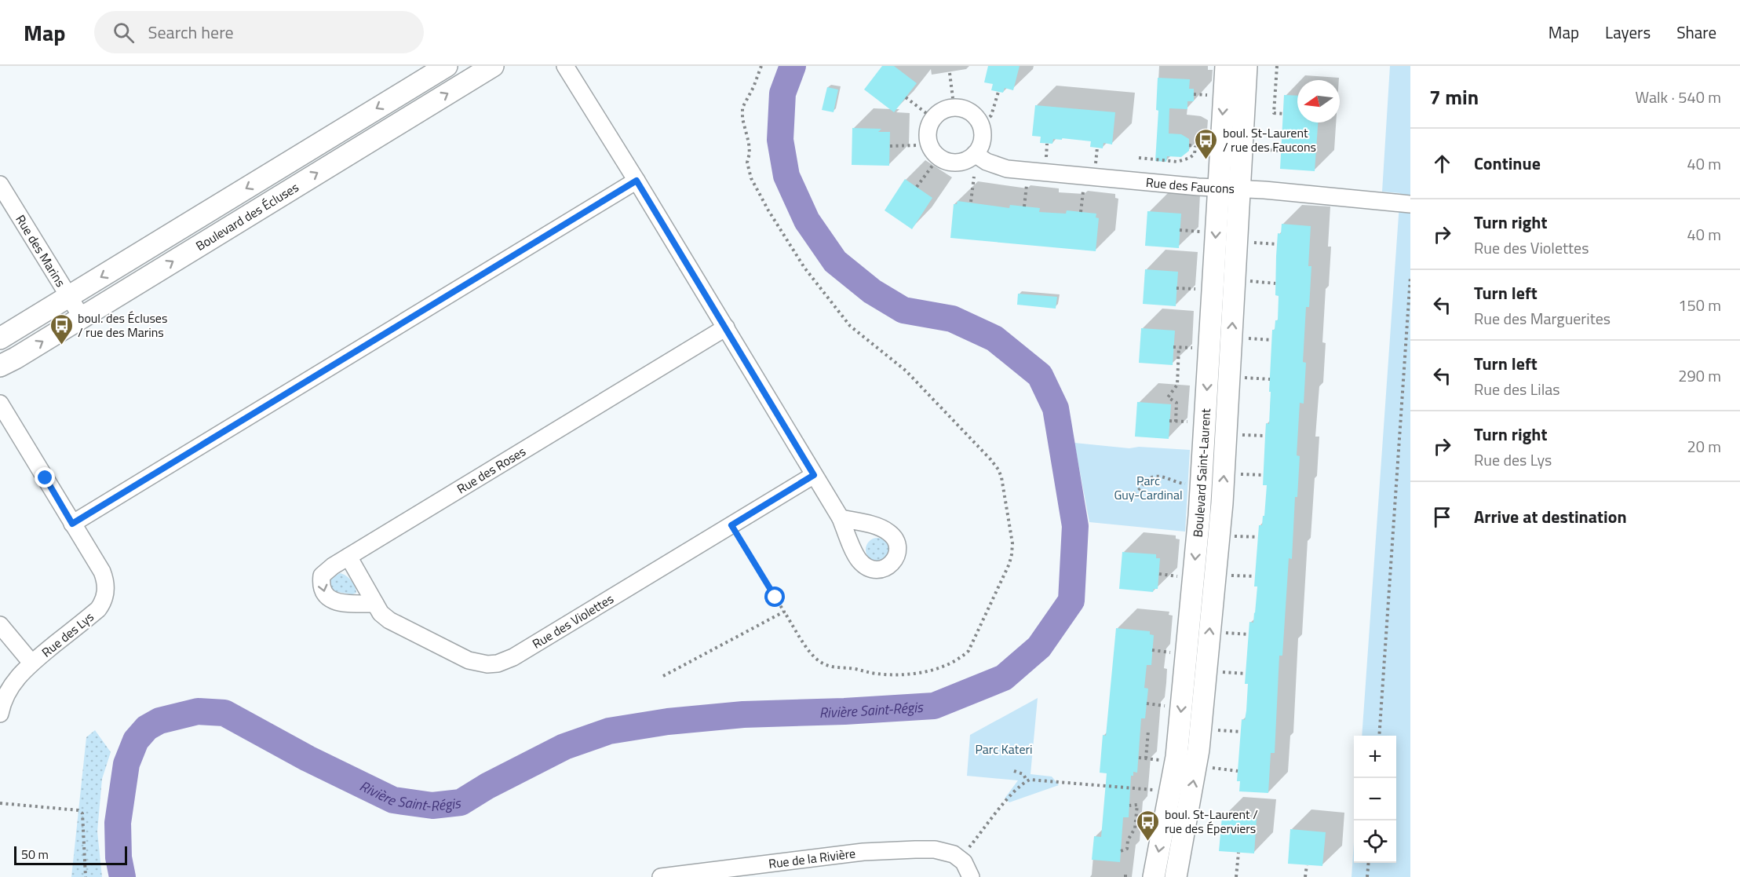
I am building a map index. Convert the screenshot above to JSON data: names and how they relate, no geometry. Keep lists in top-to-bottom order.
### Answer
{
  "streets": {
    "street": [
      "Rue des Faucons",
      "Boulevard des Écluses",
      "Rue des Marins",
      "Rue des Roses",
      "Boulevard Saint-Laurent",
      "Rue des Violettes",
      "Rue des Lys",
      "Rue de la Rivière"
    ]
  },
  "crossings": [
    ["Rue des Faucons", "Boulevard Saint-Laurent"],
    ["Boulevard des Écluses", "Rue des Marins"],
    ["Rue des Roses", "Rue des Violettes"]
  ],
  "water": ["Rivière Saint-Régis"],
  "parks": ["Parc Guy-Cardinal", "Parc Kateri"],
  "places": {
    "bus stop": ["boul. St-Laurent / rue des Faucons", "boul. des Écluses / rue des Marins", "boul. St-Laurent / rue des Éperviers"]
  },
  "scale_bar": "50 m",
  "north": "left",
  "page": {
    "header": "Map",
    "search": "Search here",
    "nav": ["Map", "Layers", "Share"],
    "heading": ["7 min", "Walk · 540 m"],
    "list": [
      ["Continue", "40 m"],
      ["Turn right", "Rue des Violettes", "40 m"],
      ["Turn left", "Rue des Marguerites", "150 m"],
      ["Turn left", "Rue des Lilas", "290 m"],
      ["Turn right", "Rue des Lys", "20 m"],
      "Arrive at destination"
    ],
    "map_buttons": ["+", "−"],
    "scale": "50 m"
  }
}
